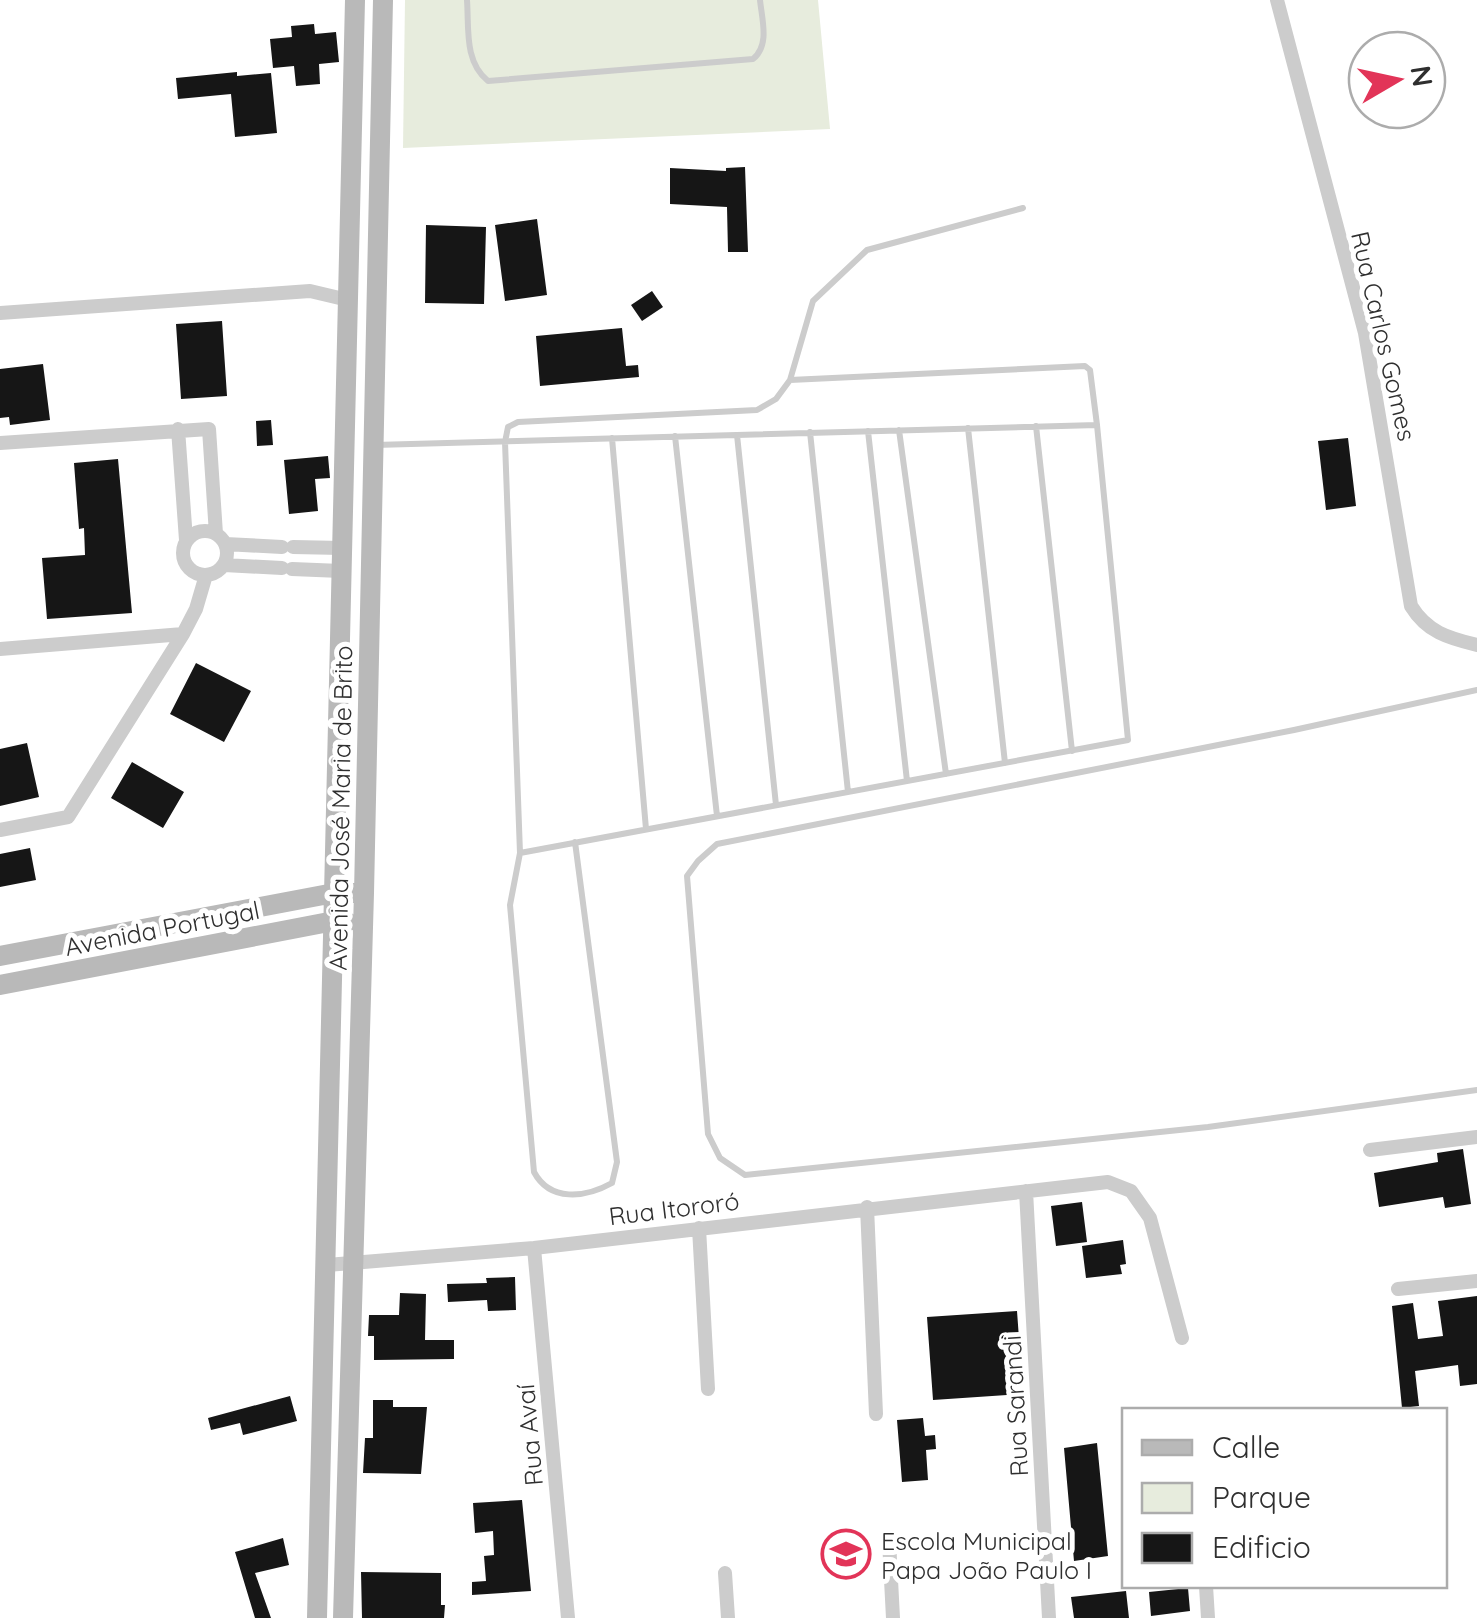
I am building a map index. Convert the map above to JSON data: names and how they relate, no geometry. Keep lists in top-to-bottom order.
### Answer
{
  "streets": {
    "main road": ["Avenida José Maria de Brito", "Avenida Portugal"],
    "street": [
      "Rua Carlos Gomes",
      "Rua Itororó",
      "Rua Sarandi",
      "Rua Avaí"
    ]
  },
  "crossings": [
    ["Avenida José Maria de Brito", "Avenida Portugal"],
    ["Avenida José Maria de Brito", "Rua Itororó"],
    ["Rua Itororó", "Rua Sarandi"],
    ["Rua Itororó", "Rua Avaí"]
  ],
  "places": {
    "school or university": ["Escola Municipal Papa João Paulo I"]
  },
  "legend": ["Calle", "Parque", "Edificio"],
  "north": "right"
}
